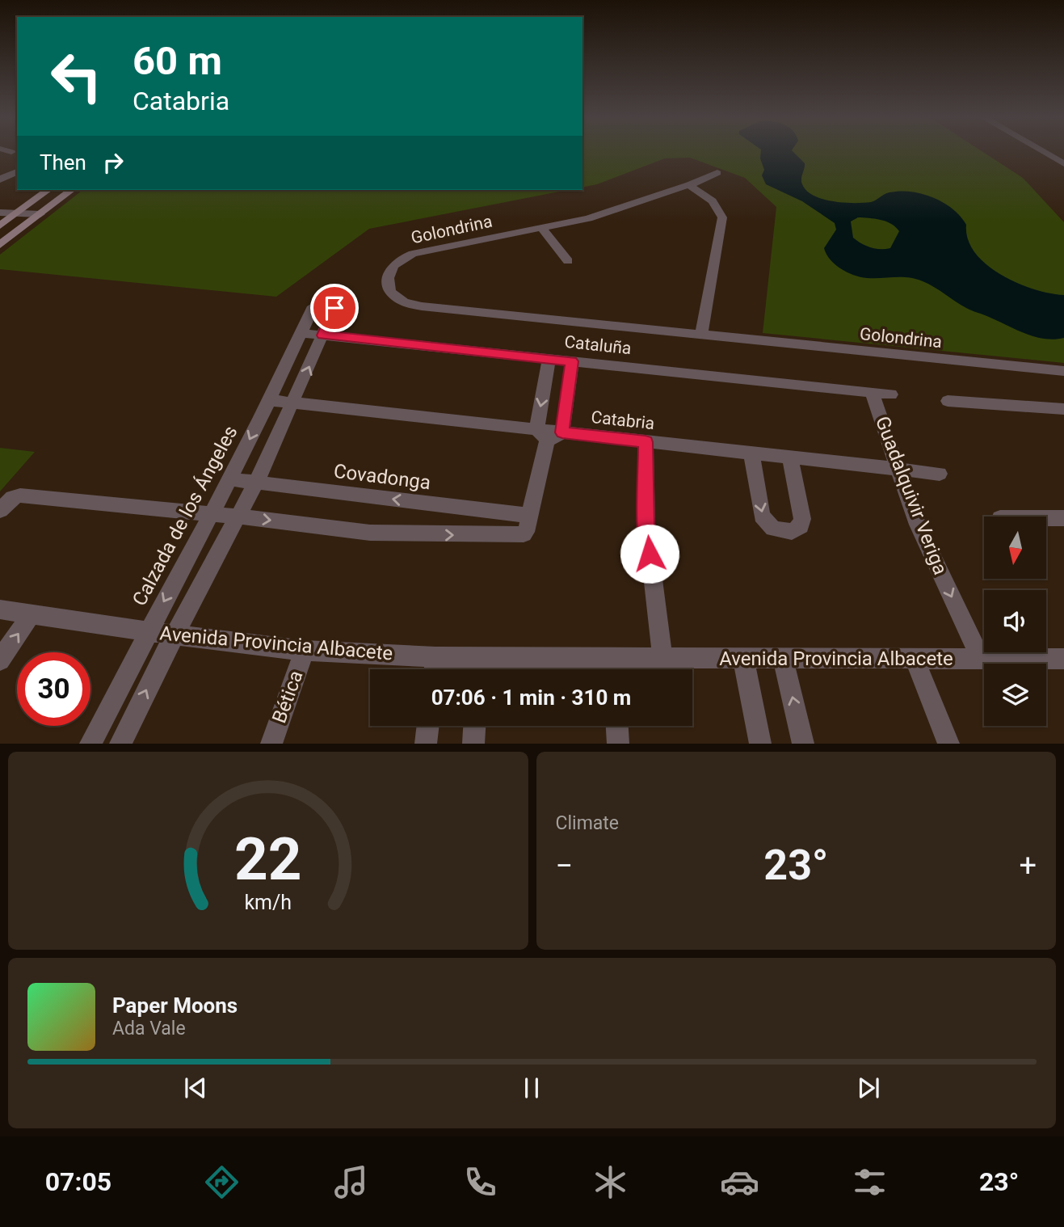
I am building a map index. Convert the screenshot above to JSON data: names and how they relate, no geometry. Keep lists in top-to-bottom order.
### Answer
{
  "streets": {
    "street": [
      "Golondrina",
      "Cataluña",
      "Catabria",
      "Covadonga",
      "Guadalquivir Veriga",
      "Calzada de los Ángeles",
      "Avenida Provincia Albacete",
      "Bética"
    ]
  },
  "crossings": [
    ["Cataluña", "Guadalquivir Veriga"],
    ["Cataluña", "Calzada de los Ángeles"],
    ["Catabria", "Guadalquivir Veriga"],
    ["Catabria", "Calzada de los Ángeles"],
    ["Covadonga", "Calzada de los Ángeles"],
    ["Guadalquivir Veriga", "Avenida Provincia Albacete"],
    ["Calzada de los Ángeles", "Avenida Provincia Albacete"],
    ["Avenida Provincia Albacete", "Bética"]
  ],
  "one_way": ["Guadalquivir Veriga"],
  "north": "bottom",
  "page": {
    "turn": ["60 m", "Catabria"],
    "then": "Then",
    "limit": "30",
    "trip": "07:06 · 1 min · 310 m",
    "tile": "Climate",
    "heat": ["−", "23°", "+"],
    "song": ["Paper Moons", "Ada Vale"],
    "tabs": ["07:05", "23°"],
    "gauge": ["22", "km/h"]
  }
}
